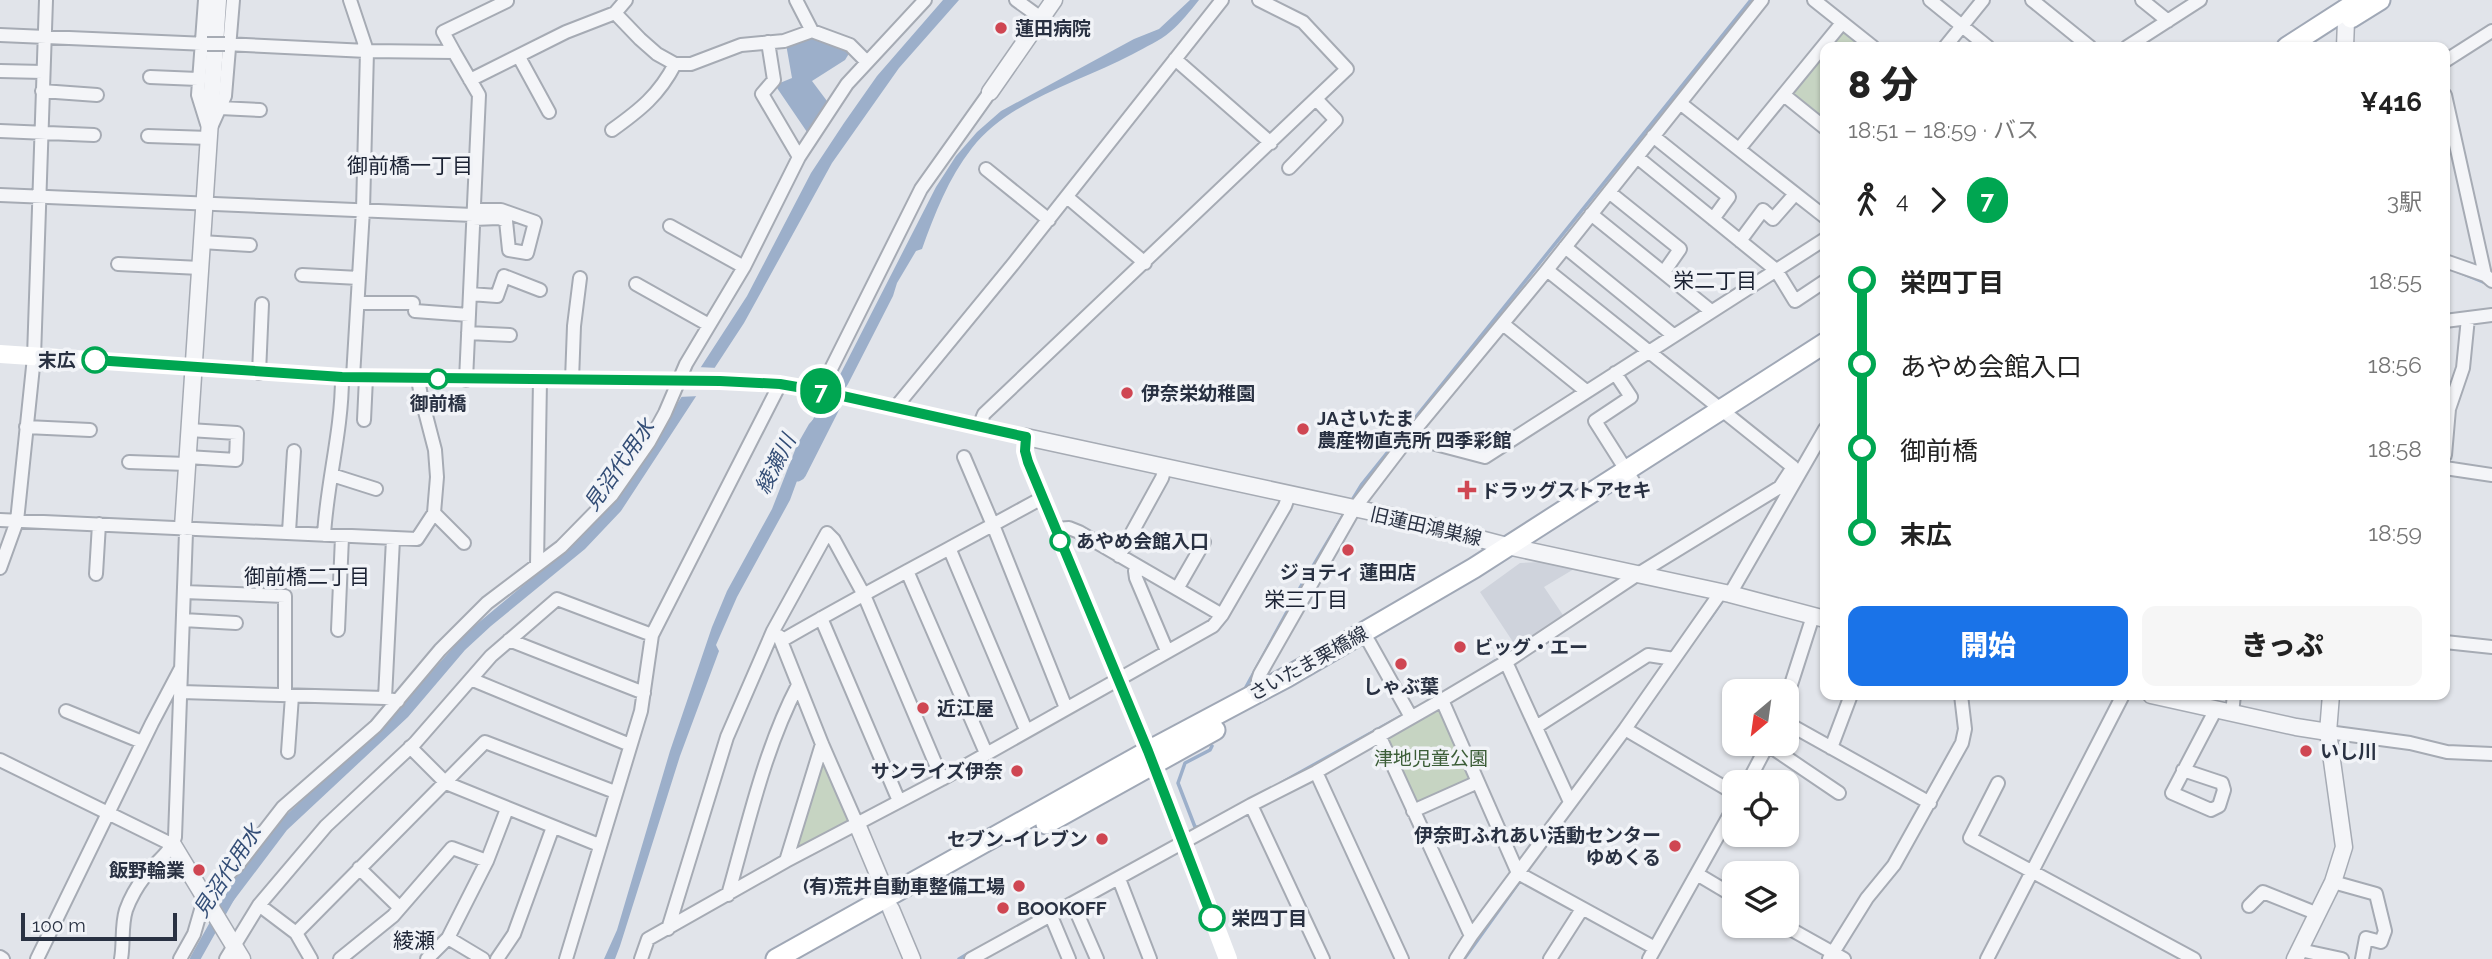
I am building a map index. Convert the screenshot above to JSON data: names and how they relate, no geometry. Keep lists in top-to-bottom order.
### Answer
{
  "streets": {
    "main road": ["さいたま栗橋線"],
    "street": ["旧蓮田鴻巣線"]
  },
  "crossings": [
    ["旧蓮田鴻巣線", "さいたま栗橋線"]
  ],
  "districts": [
    "御前橋一丁目",
    "栄二丁目",
    "御前橋二丁目",
    "栄三丁目",
    "綾瀬"
  ],
  "water": ["綾瀬川", "見沼代用水"],
  "parks": ["津地児童公園"],
  "places": {
    "other": [
      "蓮田病院",
      "末広",
      "御前橋",
      "伊奈栄幼稚園",
      "JAさいたま 農産物直売所 四季彩館",
      "あやめ会館入口",
      "ジョティ 蓮田店",
      "ビッグ・エー",
      "しゃぶ葉",
      "近江屋",
      "いし川",
      "サンライズ伊奈",
      "セブン-イレブン",
      "伊奈町ふれあい活動センター ゆめくる",
      "飯野輪業",
      "(有)荒井自動車整備工場",
      "BOOKOFF",
      "栄四丁目"
    ],
    "health": ["ドラッグストアセキ"]
  },
  "lines": ["bus line 7"],
  "scale_bar": "100 m",
  "north": "bottom left",
  "page": {
    "on_map": "7",
    "heading": ["8 分", "18:51 – 18:59 · バス", "¥416"],
    "legs": ["4", "7", "3駅"],
    "list": [
      {
        "name": "栄四丁目",
        "value": "18:55"
      },
      {
        "name": "あやめ会館入口",
        "value": "18:56"
      },
      {
        "name": "御前橋",
        "value": "18:58"
      },
      {
        "name": "末広",
        "value": "18:59"
      }
    ],
    "buttons": ["開始", "きっぷ"],
    "scale": "100 m"
  }
}
